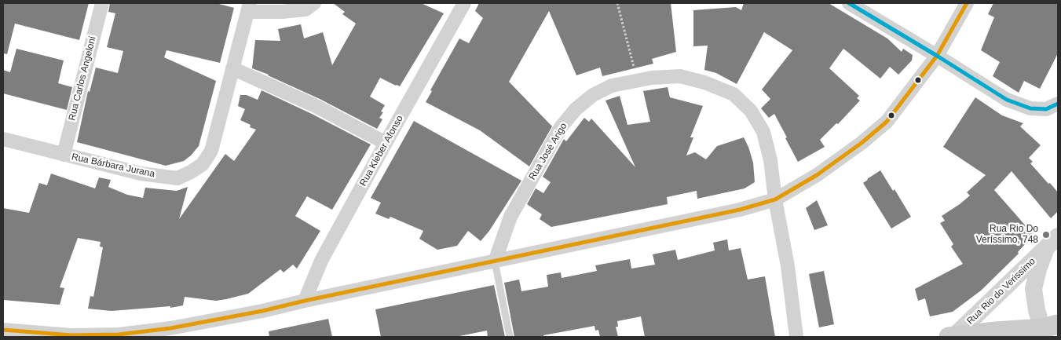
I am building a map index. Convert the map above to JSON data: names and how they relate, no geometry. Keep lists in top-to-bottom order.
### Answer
{
  "streets": {
    "street": [
      "Rua Carlos Angeloni",
      "Rua Kleber Afonso",
      "Rua José Arigo",
      "Rua Bárbara Jurana",
      "Rua Rio do Verissimo"
    ]
  },
  "crossings": [
    ["Rua Carlos Angeloni", "Rua Bárbara Jurana"]
  ],
  "places": ["Rua Rio Do Veríssimo, 748"]
}
